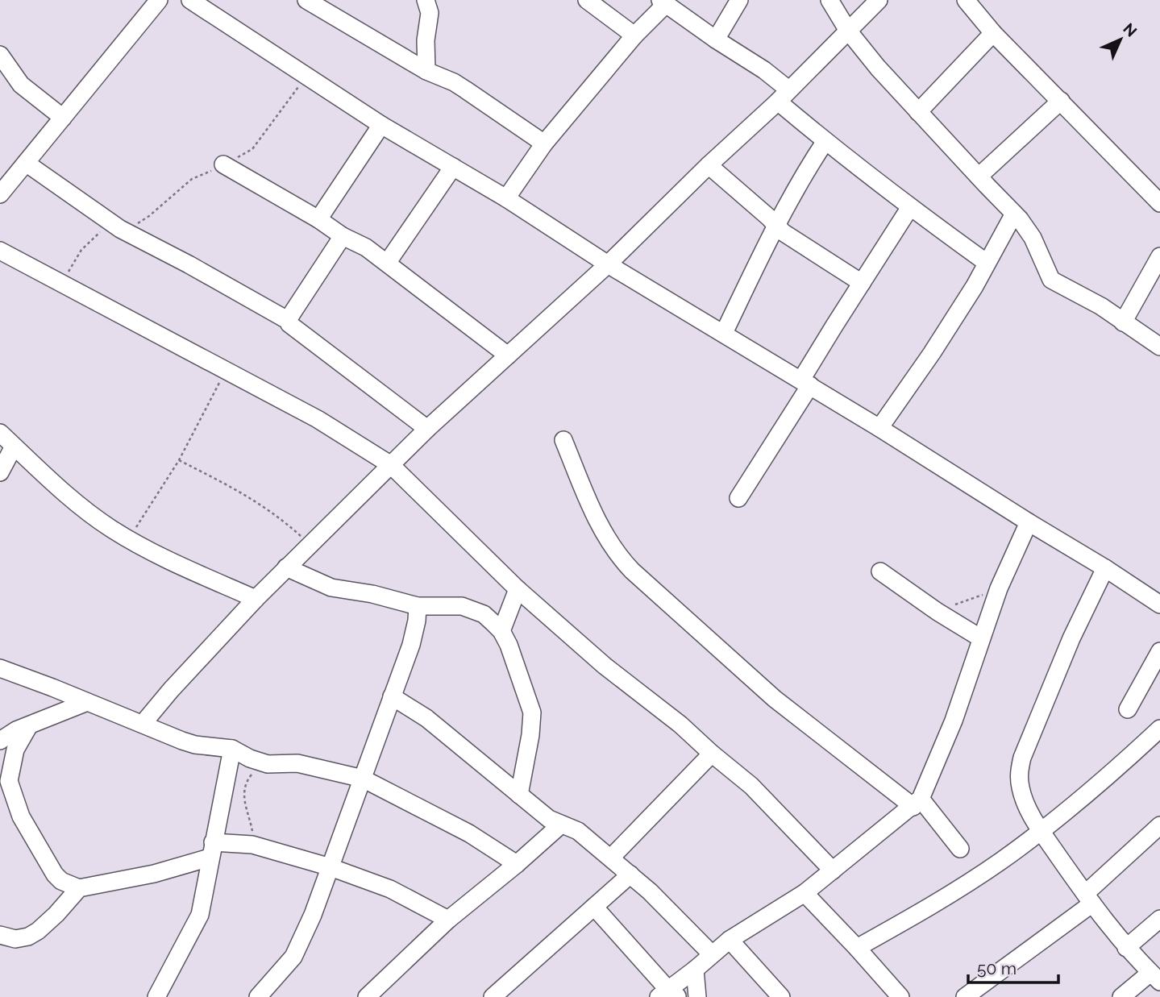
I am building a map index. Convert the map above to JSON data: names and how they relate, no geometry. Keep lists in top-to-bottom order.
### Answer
{
  "scale_bar": "50 m",
  "north": "top right"
}
